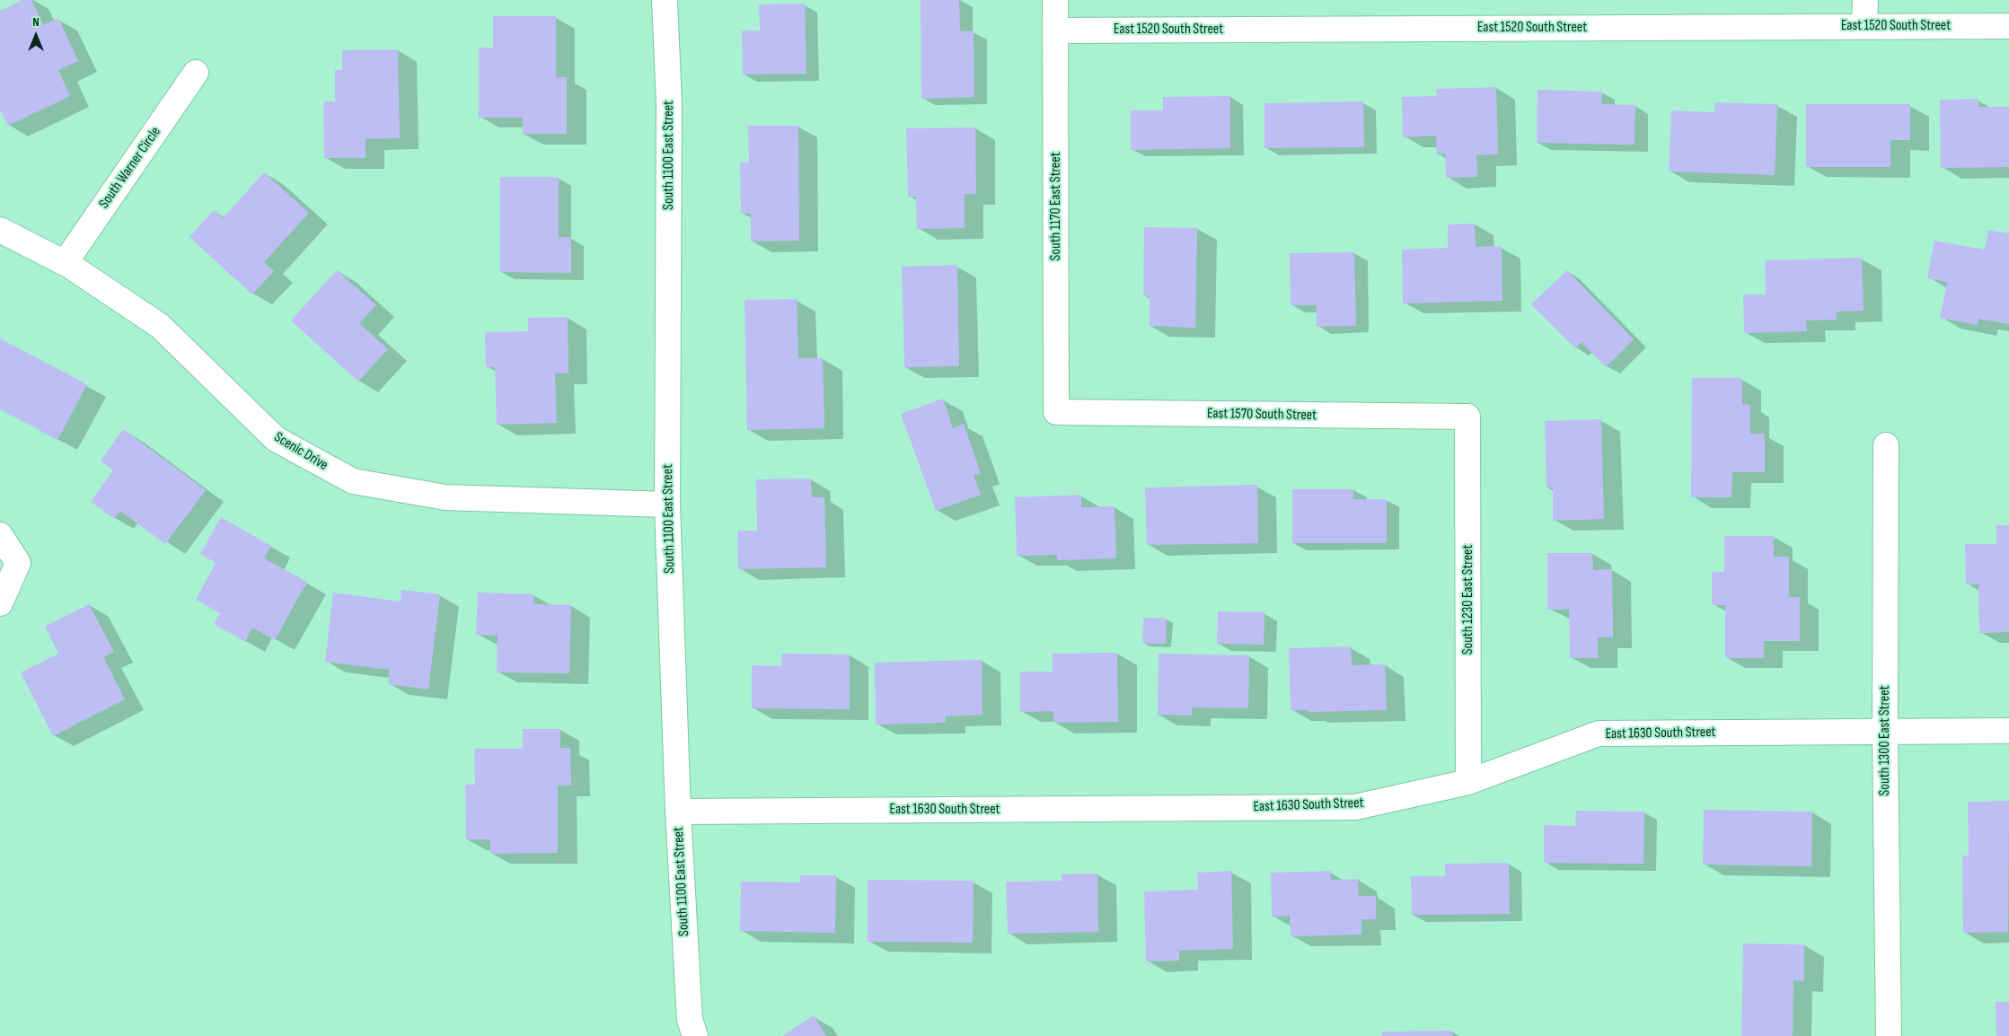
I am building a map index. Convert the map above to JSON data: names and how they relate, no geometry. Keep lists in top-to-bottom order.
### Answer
{
  "streets": {
    "street": [
      "East 1520 South Street",
      "South 1100 East Street",
      "South Warner Circle",
      "South 1170 East Street",
      "East 1570 South Street",
      "Scenic Drive",
      "South 1230 East Street",
      "East 1630 South Street",
      "South 1300 East Street"
    ]
  },
  "crossings": [
    ["East 1520 South Street", "South 1170 East Street"],
    ["South 1100 East Street", "Scenic Drive"],
    ["South 1100 East Street", "East 1630 South Street"],
    ["South Warner Circle", "Scenic Drive"],
    ["South 1170 East Street", "East 1570 South Street"],
    ["East 1570 South Street", "South 1230 East Street"],
    ["South 1230 East Street", "East 1630 South Street"],
    ["East 1630 South Street", "South 1300 East Street"]
  ],
  "north": "top"
}
